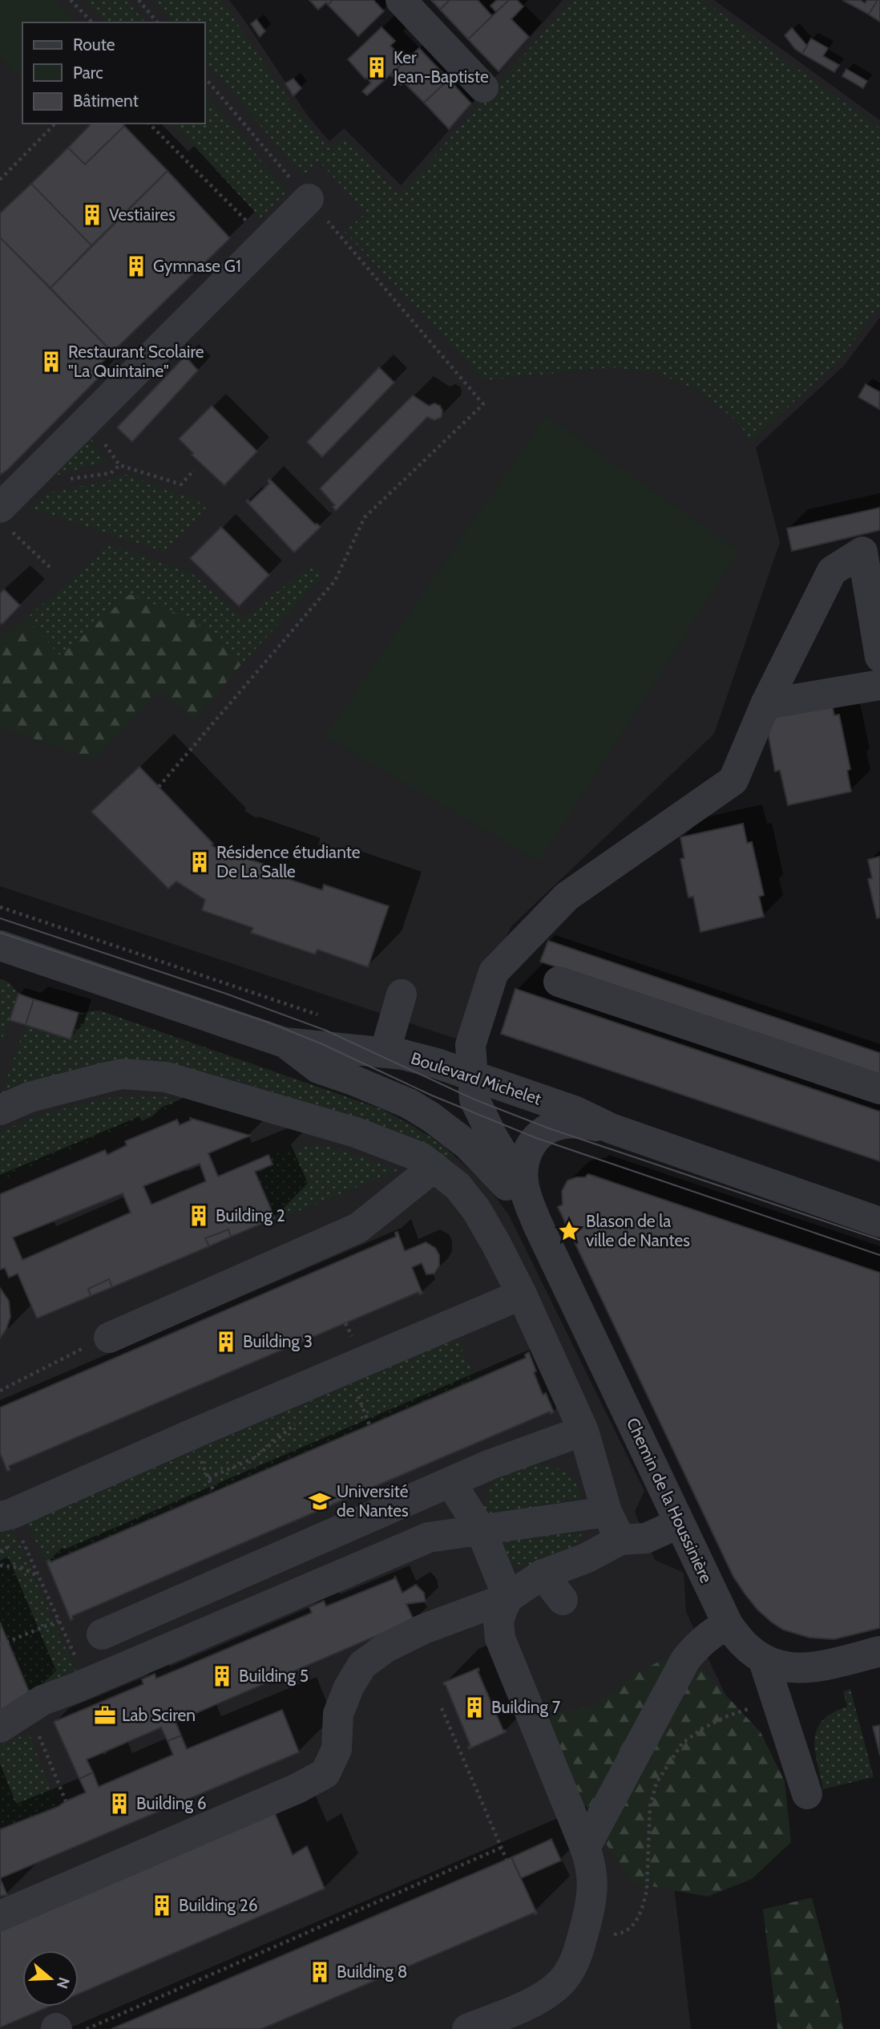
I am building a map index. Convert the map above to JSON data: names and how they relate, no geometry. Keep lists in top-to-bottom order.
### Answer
{
  "streets": {
    "street": ["Boulevard Michelet", "Chemin de la Houssinière"]
  },
  "crossings": [
    ["Boulevard Michelet", "Chemin de la Houssinière"]
  ],
  "places": {
    "building": [
      "Ker Jean-Baptiste",
      "Vestiaires",
      "Gymnase G1",
      "Restaurant Scolaire \"La Quintaine\"",
      "Résidence étudiante De La Salle",
      "Building 2",
      "Building 3",
      "Building 5",
      "Building 7",
      "Building 6",
      "Building 26",
      "Building 8"
    ],
    "place": ["Blason de la ville de Nantes"],
    "school or university": ["Université de Nantes"],
    "office": ["Lab Sciren"]
  },
  "legend": ["Route", "Parc", "Bâtiment"],
  "north": "right"
}
